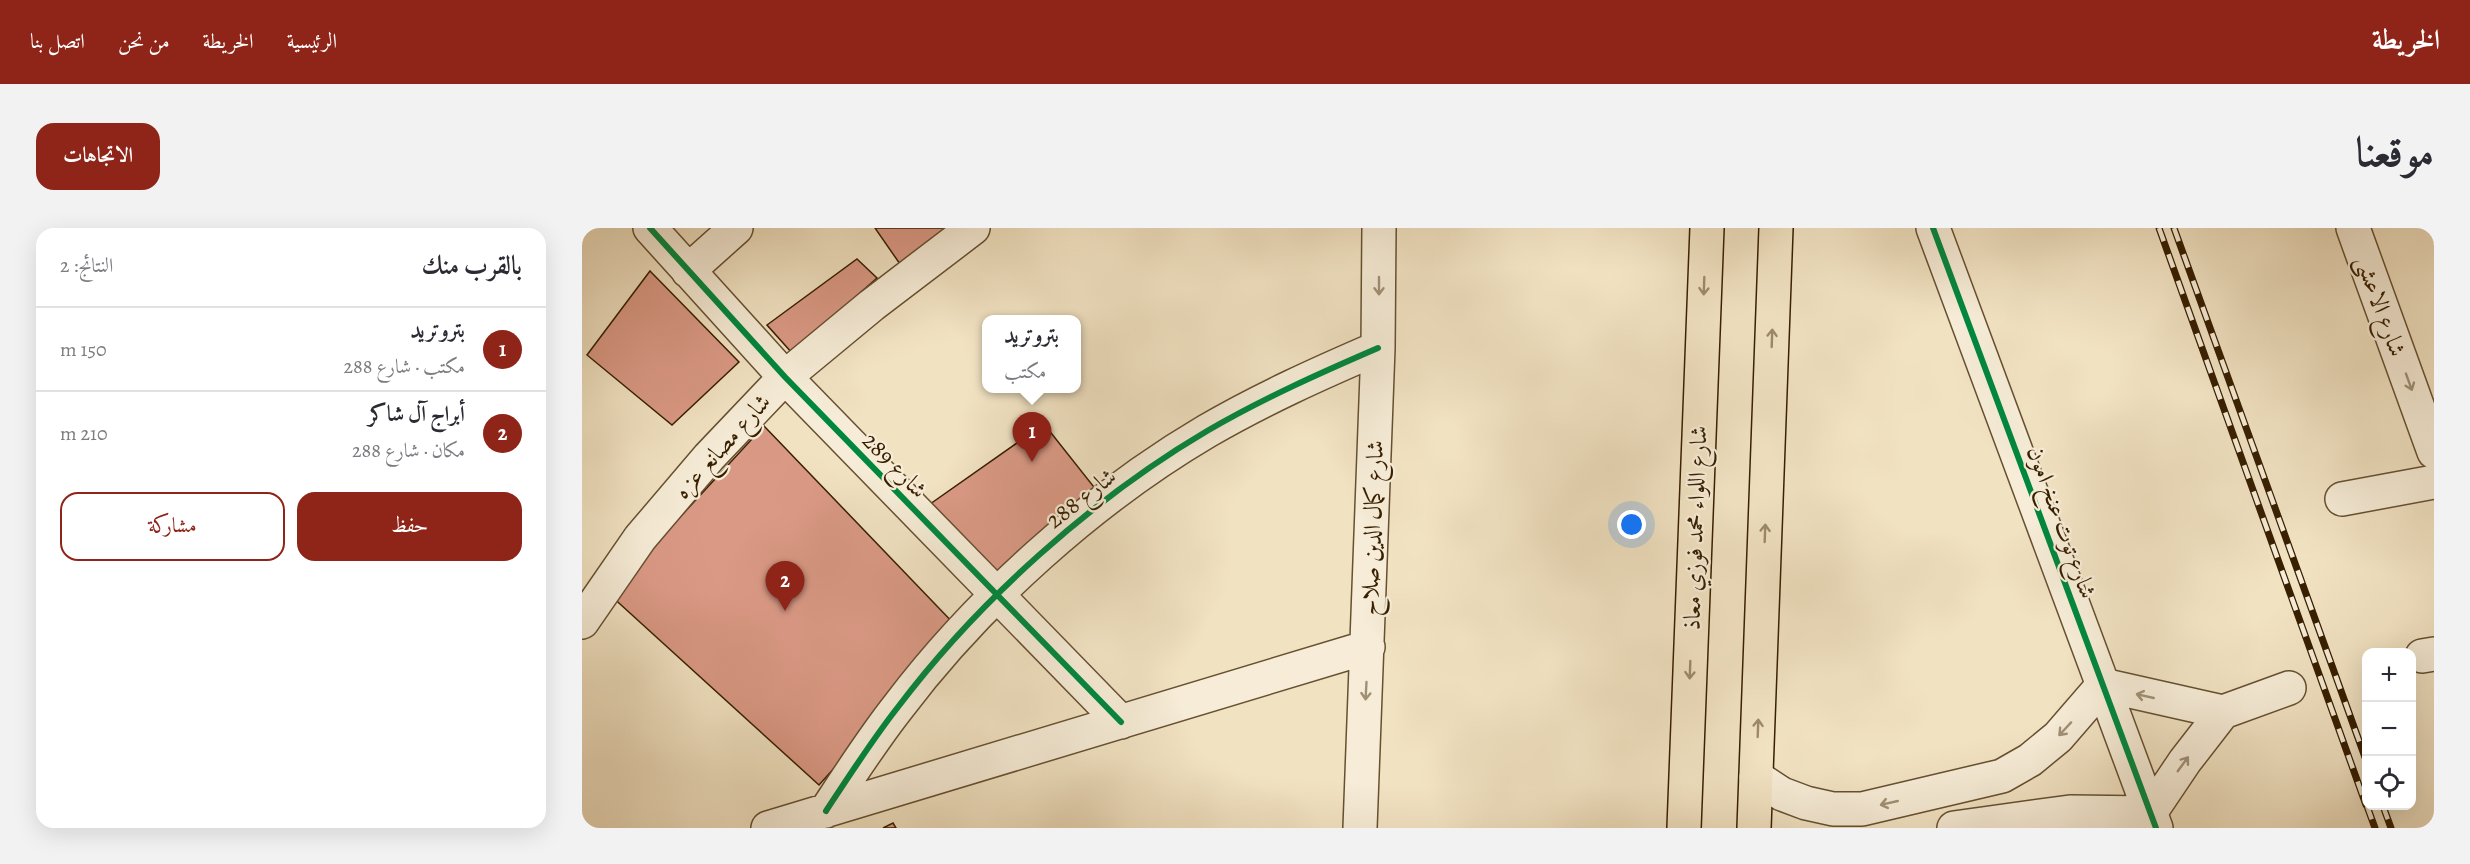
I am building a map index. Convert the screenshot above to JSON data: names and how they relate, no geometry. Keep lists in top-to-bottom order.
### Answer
{
  "streets": {
    "main road": ["شارع اللواء محمد فوزي معاذ"],
    "street": [
      "شارع الاعشى",
      "شارع مصانع عزه",
      "شارع 289",
      "شارع 288",
      "شارع توت عنخ امون",
      "شارع كمال الدين صلاح"
    ]
  },
  "crossings": [
    ["شارع مصانع عزه", "شارع 289"],
    ["شارع 289", "شارع 288"],
    ["شارع 288", "شارع كمال الدين صلاح"]
  ],
  "one_way": ["شارع الاعشى", "شارع كمال الدين صلاح"],
  "page": {
    "header": "الخريطة",
    "nav": [
      "الرئيسية",
      "الخريطة",
      "من نحن",
      "اتصل بنا"
    ],
    "title": "موقعنا",
    "buttons": [
      "الاتجاهات",
      ["حفظ", "مشاركة"]
    ],
    "heading": ["بالقرب منك", "النتائج: 2"],
    "list": [
      {
        "mark": "1",
        "name": "بتروتريد",
        "note": "مكتب · شارع 288",
        "value": "150 m"
      },
      {
        "mark": "2",
        "name": "أبراج آل شاكر",
        "note": "مكان · شارع 288",
        "value": "210 m"
      }
    ],
    "popup": ["بتروتريد", "مكتب"],
    "pins": ["1", "2"],
    "map_buttons": ["+", "−"]
  }
}
